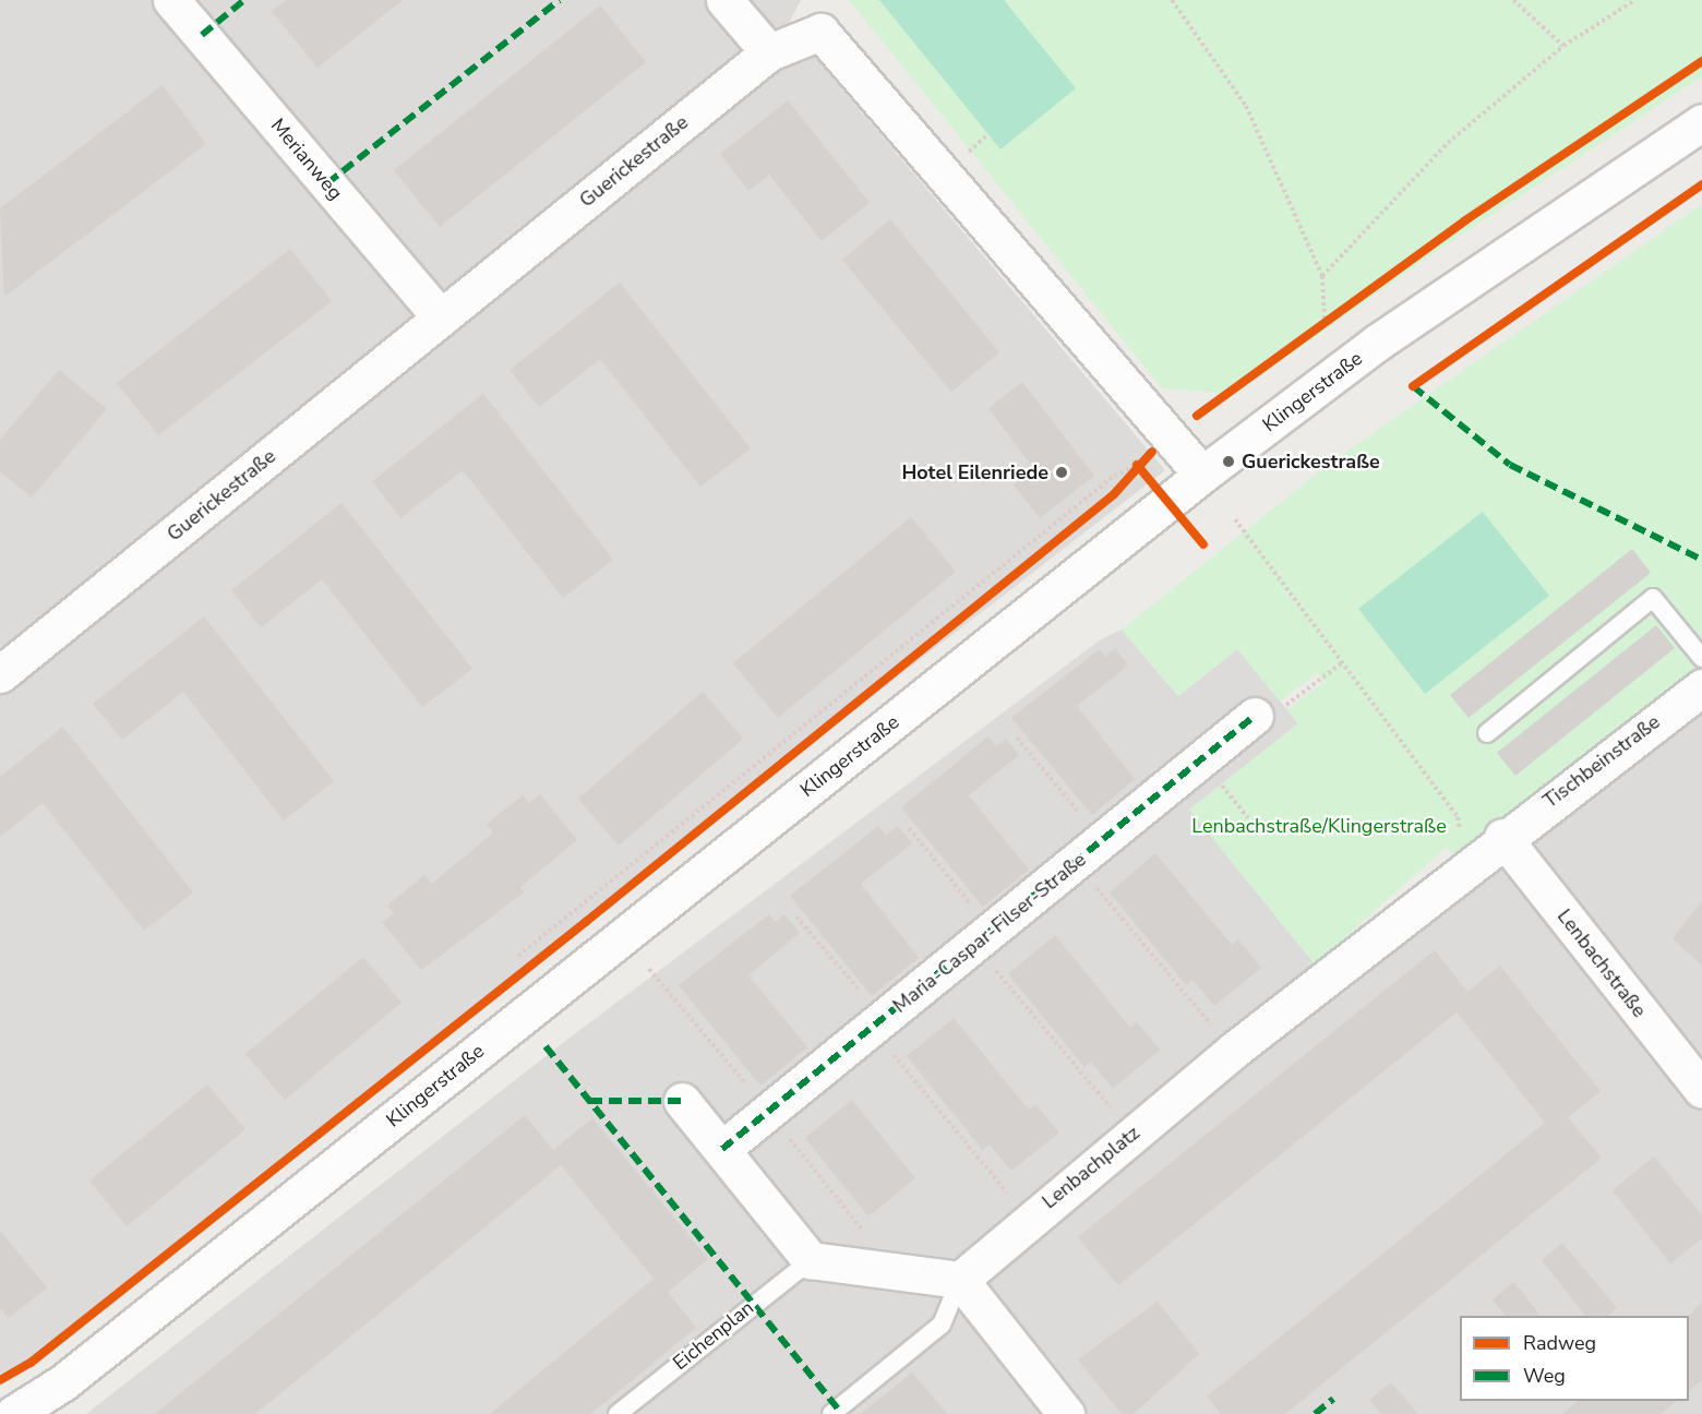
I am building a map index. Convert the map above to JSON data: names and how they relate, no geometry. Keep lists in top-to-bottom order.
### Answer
{
  "streets": {
    "street": [
      "Merianweg",
      "Guerickestraße",
      "Klingerstraße",
      "Tischbeinstraße",
      "Maria-Caspar-Filser-Straße",
      "Lenbachstraße",
      "Lenbachplatz"
    ],
    "lane": ["Eichenplan"]
  },
  "crossings": [
    ["Merianweg", "Guerickestraße"],
    ["Guerickestraße", "Klingerstraße"],
    ["Tischbeinstraße", "Lenbachstraße"],
    ["Tischbeinstraße", "Lenbachplatz"],
    ["Lenbachstraße", "Lenbachplatz"]
  ],
  "parks": ["Lenbachstraße/Klingerstraße"],
  "places": ["Guerickestraße", "Hotel Eilenriede"],
  "legend": ["Radweg", "Weg"]
}
